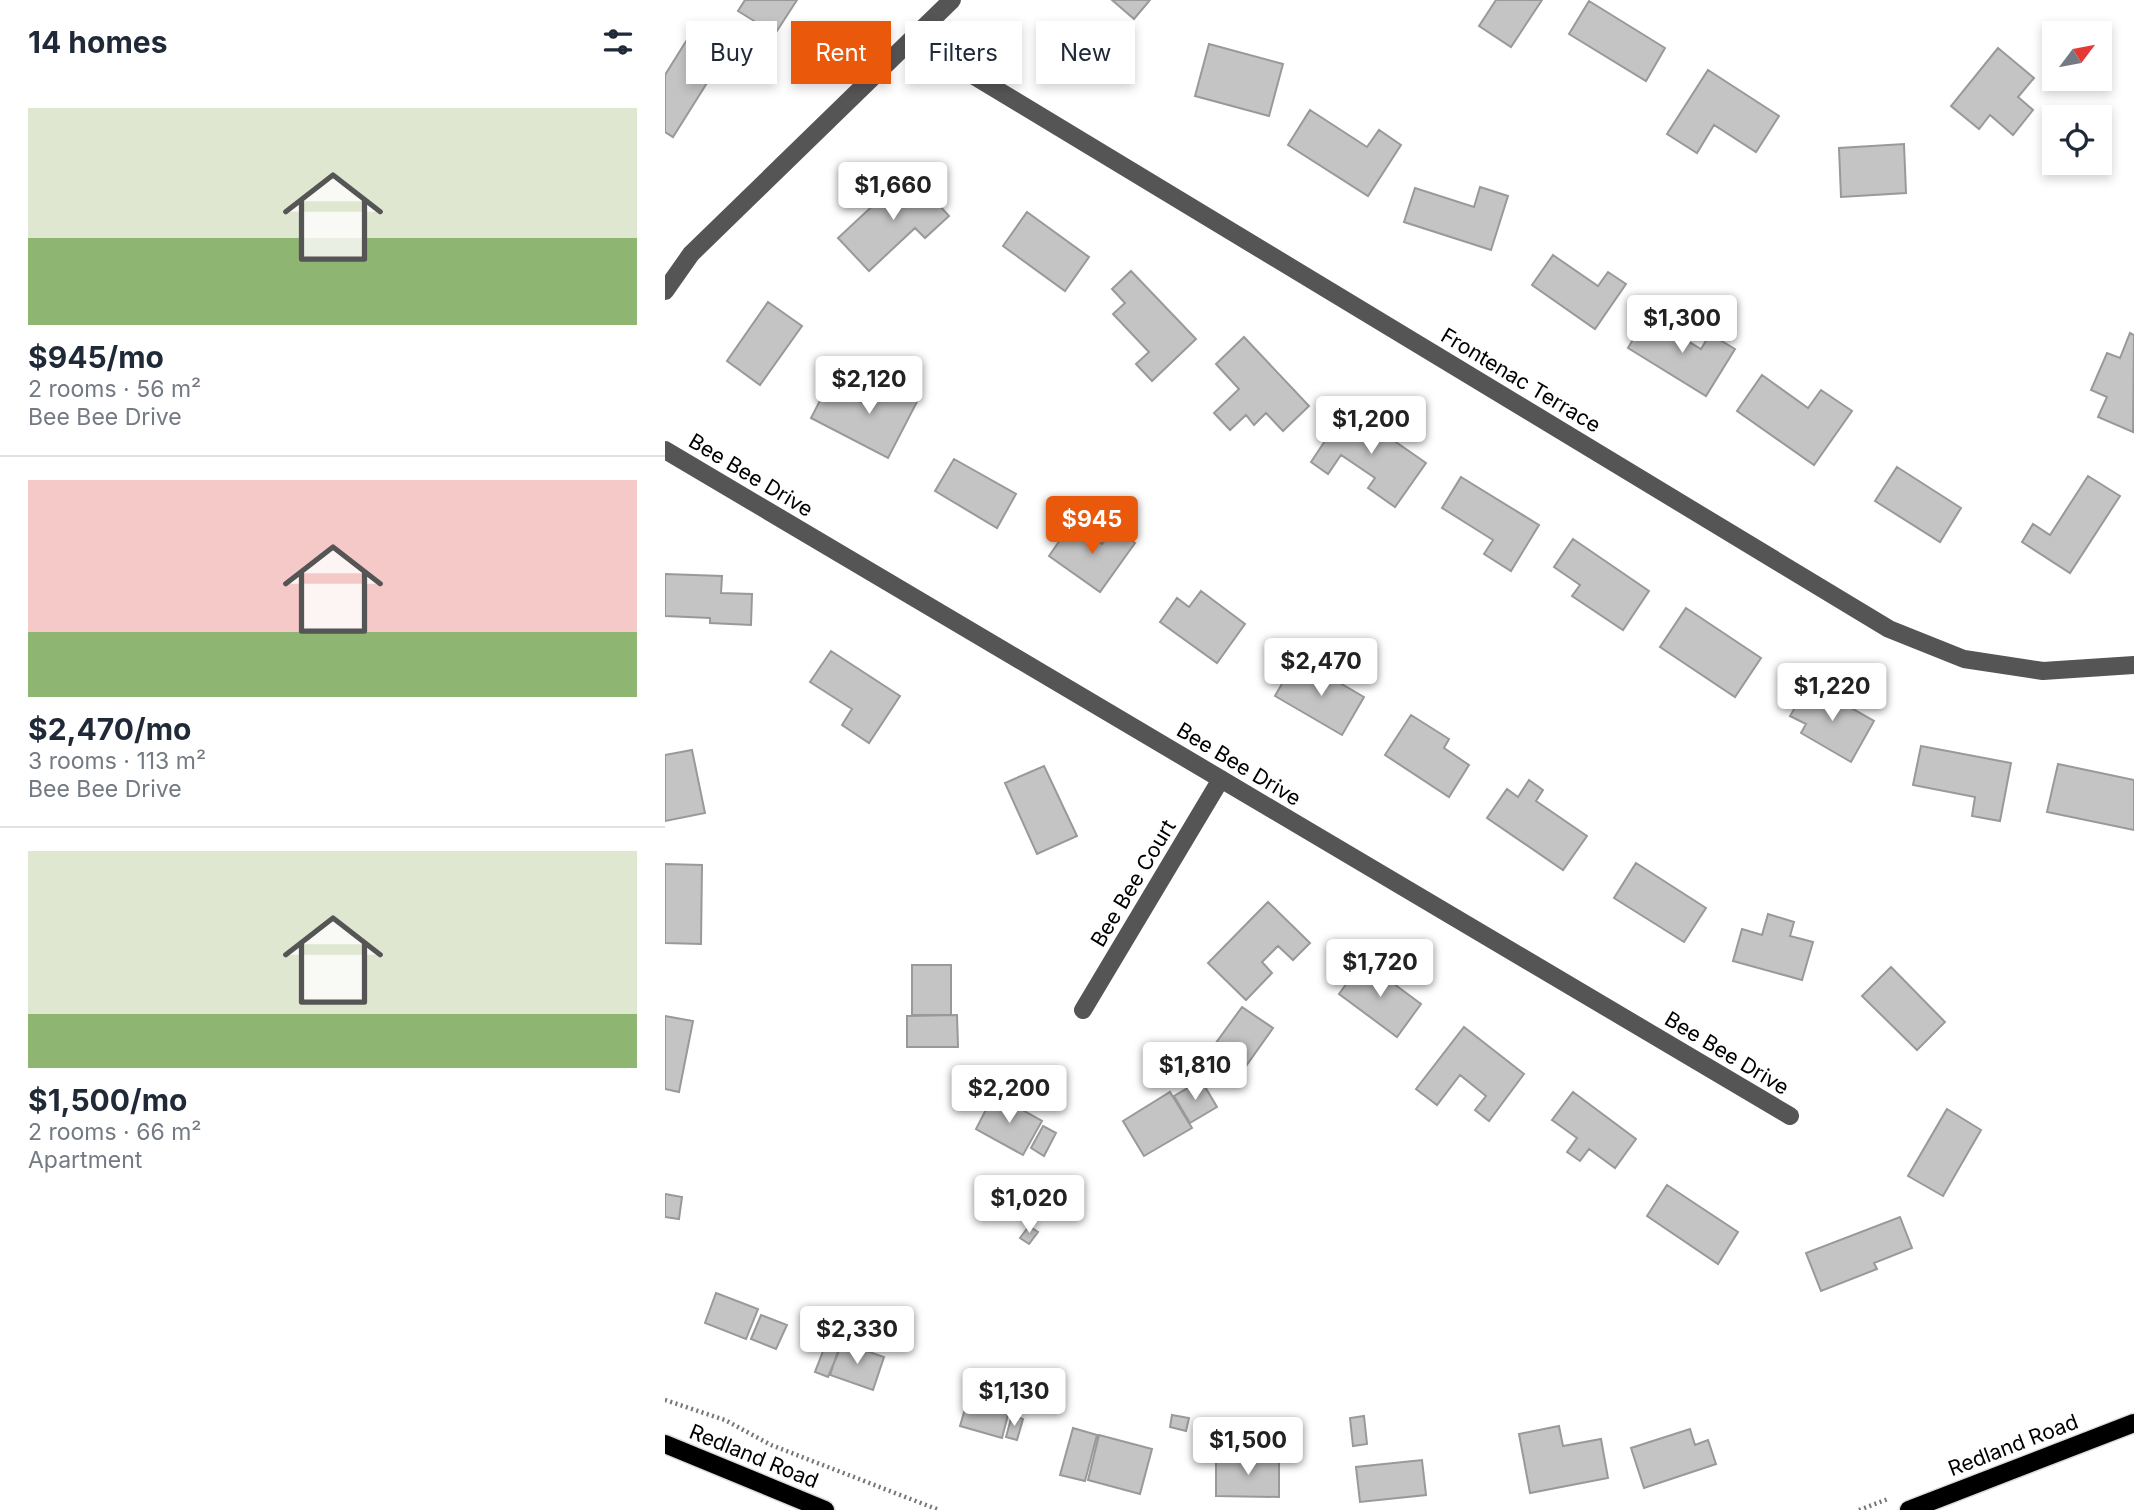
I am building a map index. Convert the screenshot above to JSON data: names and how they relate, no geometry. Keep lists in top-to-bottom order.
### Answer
{
  "streets": {
    "main road": ["Redland Road"],
    "street": ["Frontenac Terrace", "Bee Bee Drive", "Bee Bee Court"]
  },
  "crossings": [
    ["Bee Bee Drive", "Bee Bee Court"]
  ],
  "north": "top right",
  "page": {
    "heading": "14 homes",
    "chip": [
      "Buy",
      "Rent",
      "Filters",
      "New"
    ],
    "list": [
      {
        "name": "$945/mo",
        "note": "2 rooms · 56 m² · Bee Bee Drive"
      },
      {
        "name": "$2,470/mo",
        "note": "3 rooms · 113 m² · Bee Bee Drive"
      },
      {
        "name": "$1,500/mo",
        "note": "2 rooms · 66 m² · Apartment"
      }
    ],
    "price": [
      "$1,660",
      "$1,300",
      "$2,120",
      "$1,200",
      "$945",
      "$2,470",
      "$1,220",
      "$1,720",
      "$1,810",
      "$2,200",
      "$1,020",
      "$2,330",
      "$1,130",
      "$1,500"
    ]
  }
}
